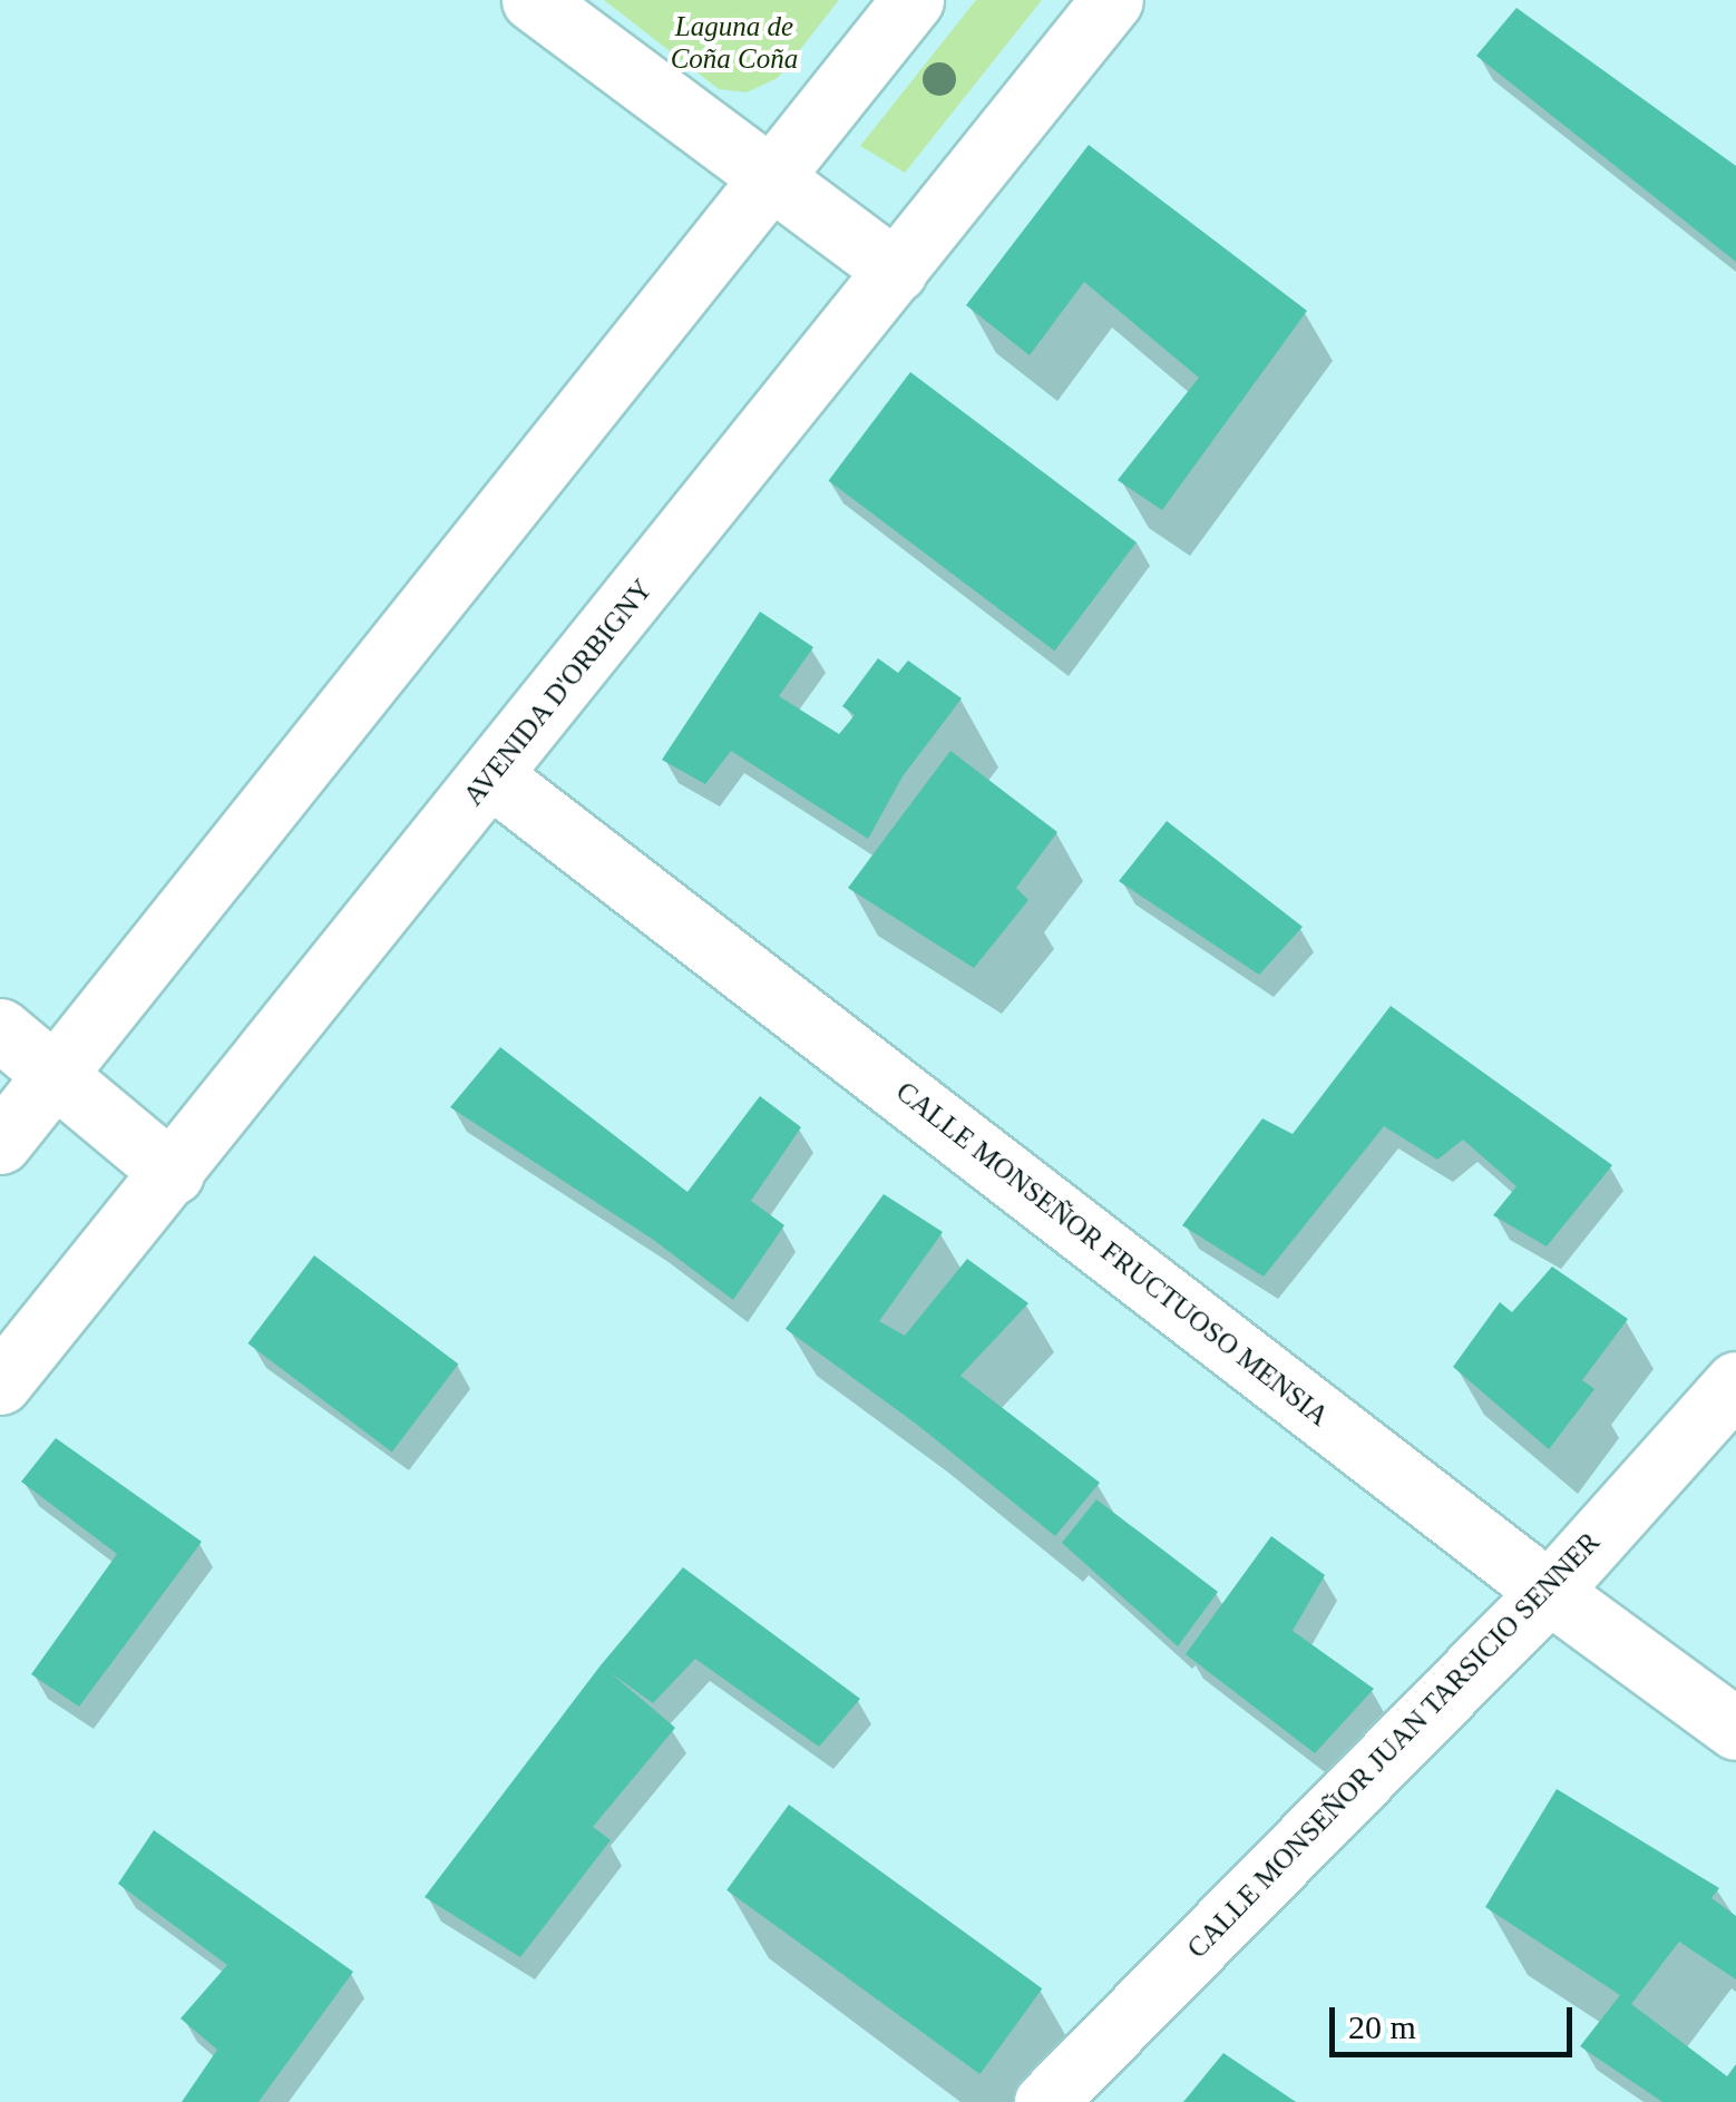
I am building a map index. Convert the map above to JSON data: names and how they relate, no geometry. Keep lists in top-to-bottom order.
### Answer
{
  "streets": {
    "street": ["AVENIDA D'ORBIGNY", "CALLE MONSEÑOR FRUCTUOSO MENSIA", "CALLE MONSEÑOR JUAN TARSICIO SENNER"]
  },
  "crossings": [
    ["AVENIDA D'ORBIGNY", "CALLE MONSEÑOR FRUCTUOSO MENSIA"],
    ["CALLE MONSEÑOR FRUCTUOSO MENSIA", "CALLE MONSEÑOR JUAN TARSICIO SENNER"]
  ],
  "parks": ["Laguna de Coña Coña"],
  "scale_bar": "20 m"
}
